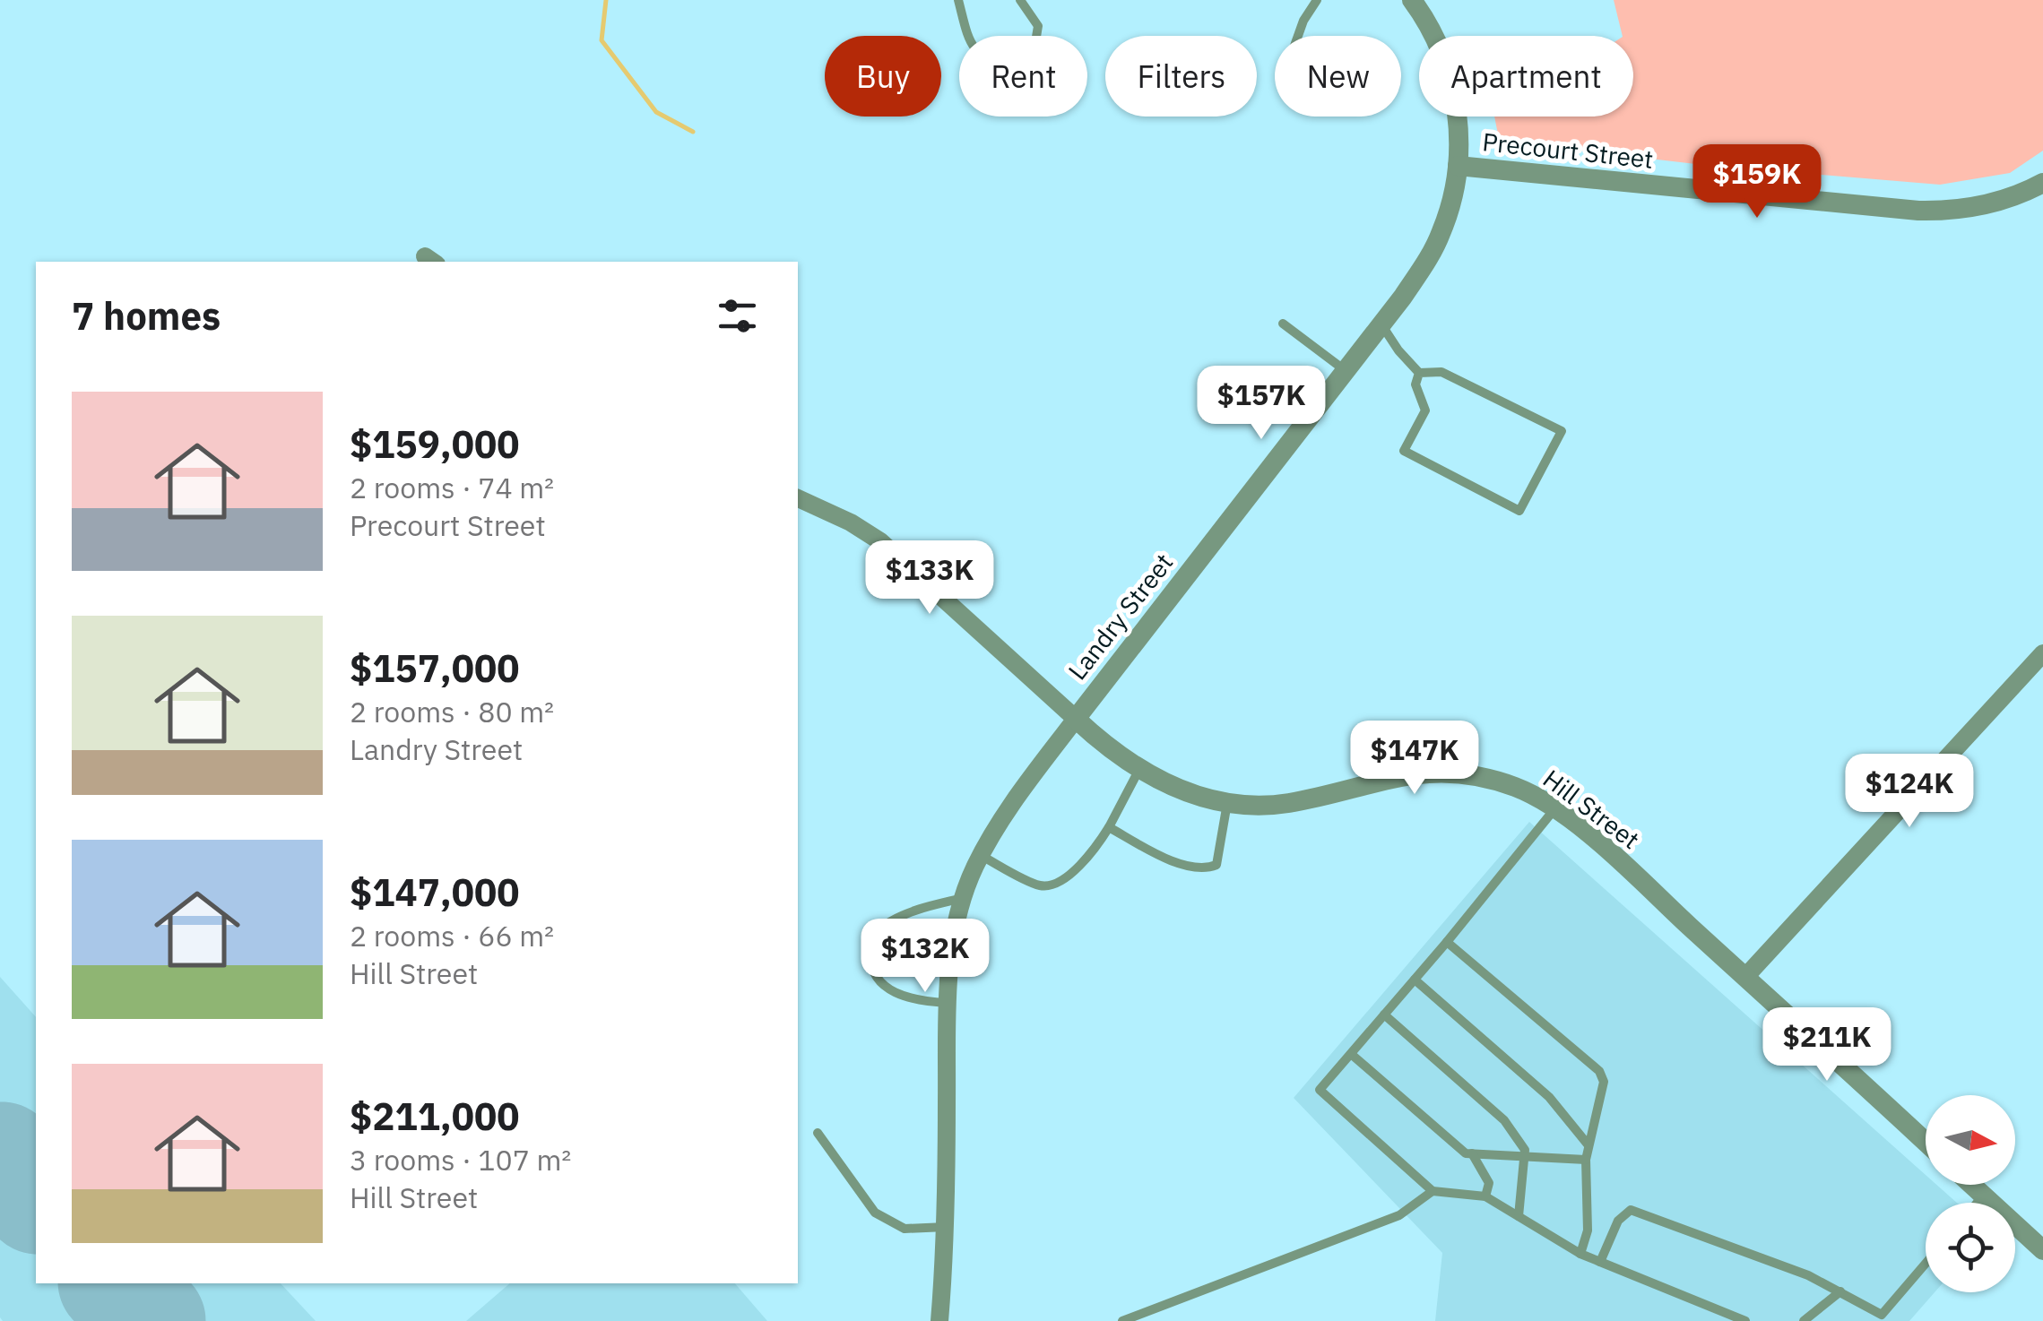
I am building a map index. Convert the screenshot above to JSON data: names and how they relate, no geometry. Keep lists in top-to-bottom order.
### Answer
{
  "streets": {
    "street": ["Precourt Street", "Landry Street", "Hill Street"]
  },
  "crossings": [
    ["Precourt Street", "Landry Street"],
    ["Landry Street", "Hill Street"]
  ],
  "north": "right",
  "page": {
    "chip": [
      "Buy",
      "Rent",
      "Filters",
      "New",
      "Apartment"
    ],
    "price": [
      "$159K",
      "$157K",
      "$133K",
      "$147K",
      "$124K",
      "$132K",
      "$211K"
    ],
    "heading": "7 homes",
    "list": [
      {
        "name": "$159,000",
        "note": "2 rooms · 74 m² · Precourt Street"
      },
      {
        "name": "$157,000",
        "note": "2 rooms · 80 m² · Landry Street"
      },
      {
        "name": "$147,000",
        "note": "2 rooms · 66 m² · Hill Street"
      },
      {
        "name": "$211,000",
        "note": "3 rooms · 107 m² · Hill Street"
      }
    ]
  }
}
